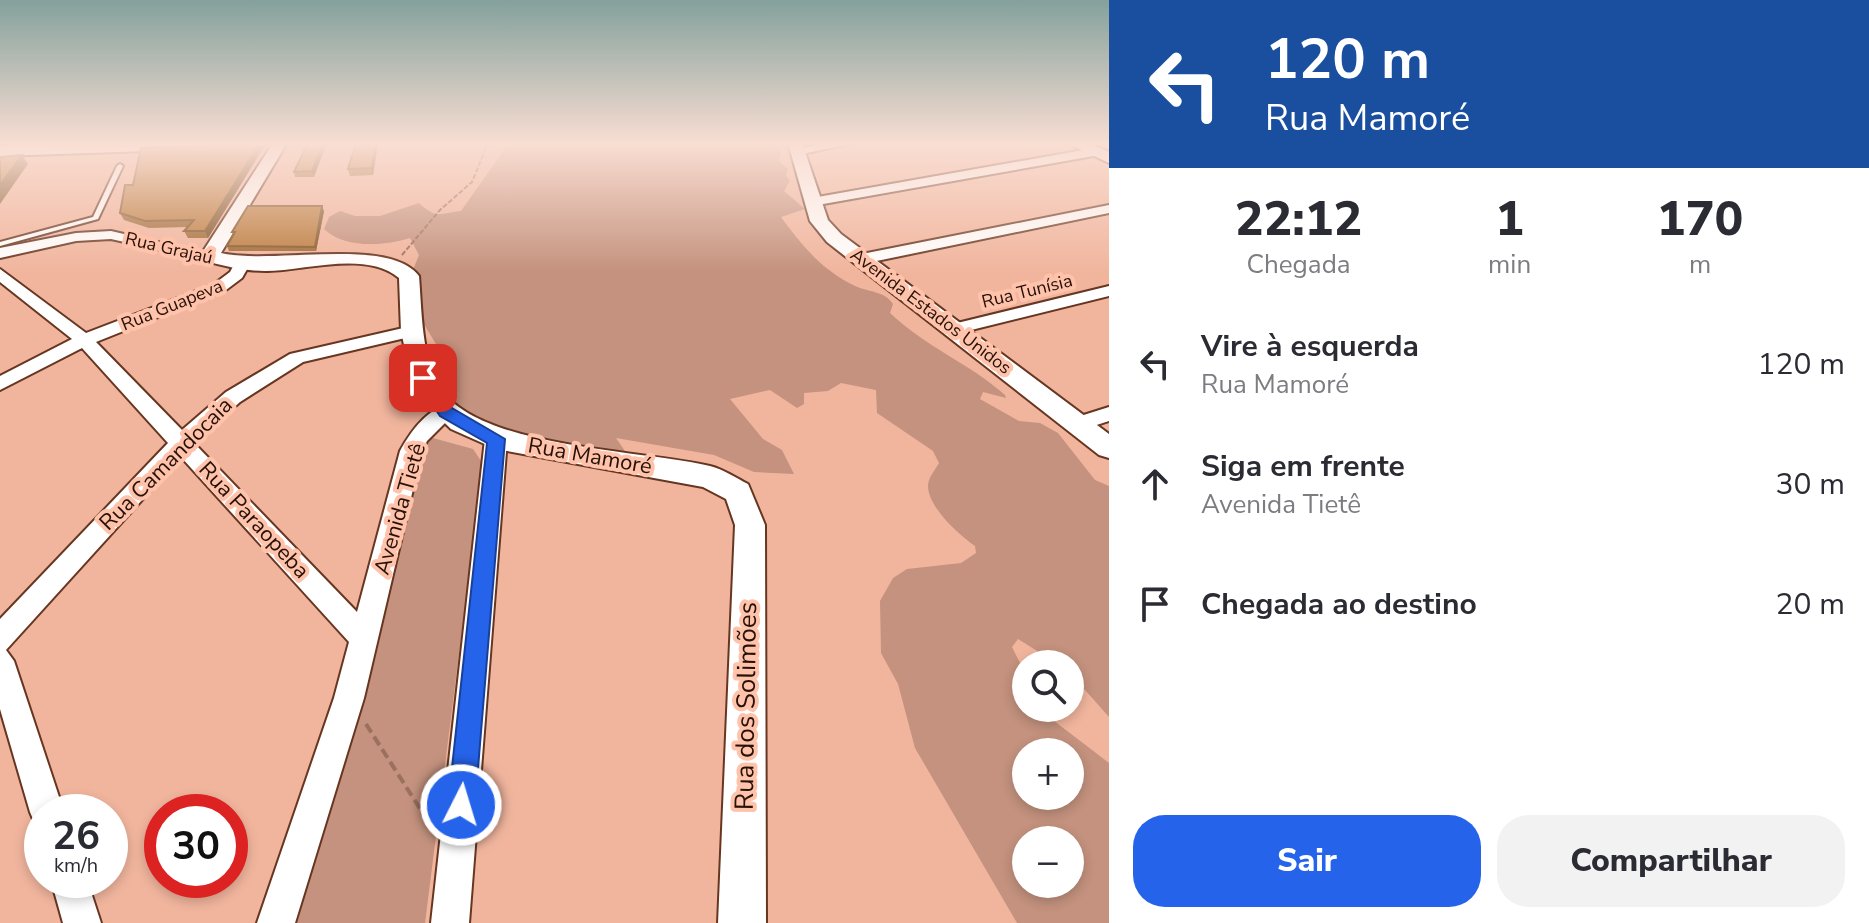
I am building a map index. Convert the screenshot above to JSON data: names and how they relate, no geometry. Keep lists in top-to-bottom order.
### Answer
{
  "streets": {
    "street": [
      "Rua Grajaú",
      "Rua Tunísia",
      "Rua Guapeva",
      "Avenida Estados Unidos",
      "Rua Mamoré",
      "Rua Camandocaia",
      "Avenida Tietê",
      "Rua Paraopeba",
      "Rua dos Solimões"
    ]
  },
  "crossings": [
    ["Rua Grajaú", "Rua Guapeva"],
    ["Rua Tunísia", "Avenida Estados Unidos"],
    ["Rua Guapeva", "Rua Paraopeba"],
    ["Rua Mamoré", "Avenida Tietê"],
    ["Rua Mamoré", "Rua dos Solimões"],
    ["Rua Camandocaia", "Rua Paraopeba"],
    ["Avenida Tietê", "Rua Paraopeba"]
  ],
  "page": {
    "turn": ["120 m", "Rua Mamoré"],
    "eta": [
      "22:12",
      "Chegada",
      "1",
      "min",
      "170",
      "m"
    ],
    "list": [
      {
        "name": "Vire à esquerda",
        "note": "Rua Mamoré",
        "value": "120 m"
      },
      {
        "name": "Siga em frente",
        "note": "Avenida Tietê",
        "value": "30 m"
      },
      {
        "name": "Chegada ao destino",
        "value": "20 m"
      }
    ],
    "map_buttons": ["+", "−"],
    "speed": "26 km/h",
    "limit": "30",
    "buttons": ["Sair", "Compartilhar"]
  }
}
